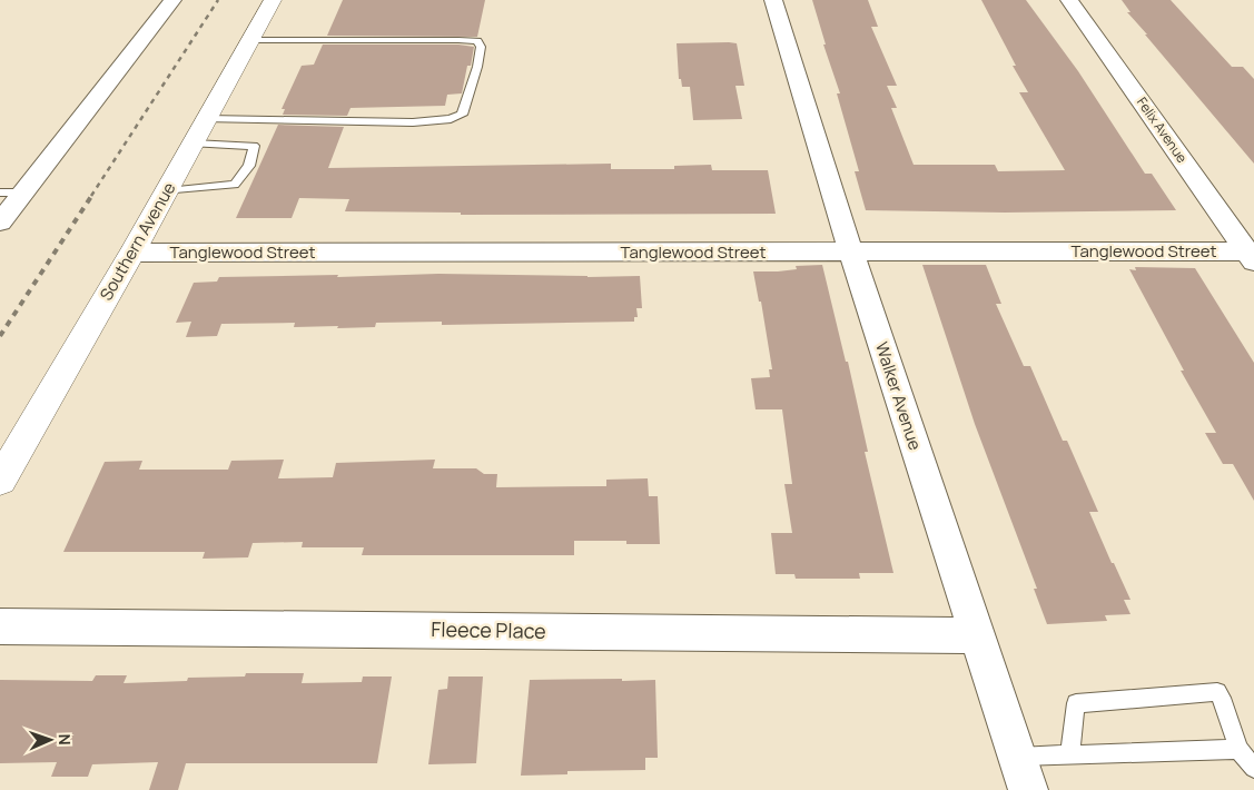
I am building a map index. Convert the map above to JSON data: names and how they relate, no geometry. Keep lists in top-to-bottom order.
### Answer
{
  "streets": {
    "main road": ["Southern Avenue"],
    "street": [
      "Felix Avenue",
      "Tanglewood Street",
      "Walker Avenue",
      "Fleece Place"
    ]
  },
  "crossings": [
    ["Felix Avenue", "Tanglewood Street"],
    ["Southern Avenue", "Tanglewood Street"],
    ["Tanglewood Street", "Walker Avenue"],
    ["Walker Avenue", "Fleece Place"]
  ],
  "north": "right"
}
